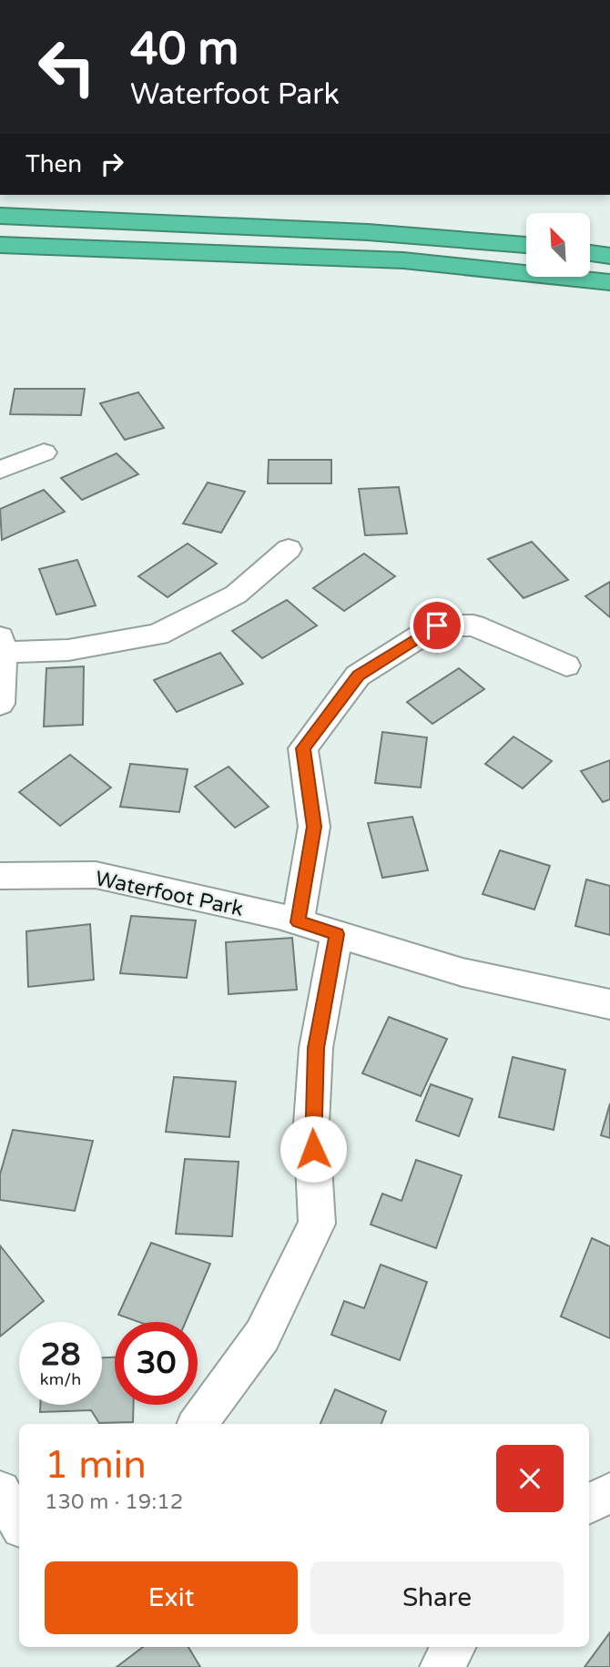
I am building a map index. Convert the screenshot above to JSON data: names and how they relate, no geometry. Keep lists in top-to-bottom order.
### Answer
{
  "streets": {
    "street": ["Waterfoot Park"]
  },
  "north": "top left",
  "page": {
    "turn": ["40 m", "Waterfoot Park"],
    "then": "Then",
    "speed": "28 km/h",
    "limit": "30",
    "heading": ["1 min", "130 m · 19:12"],
    "buttons": ["Exit", "Share"]
  }
}
